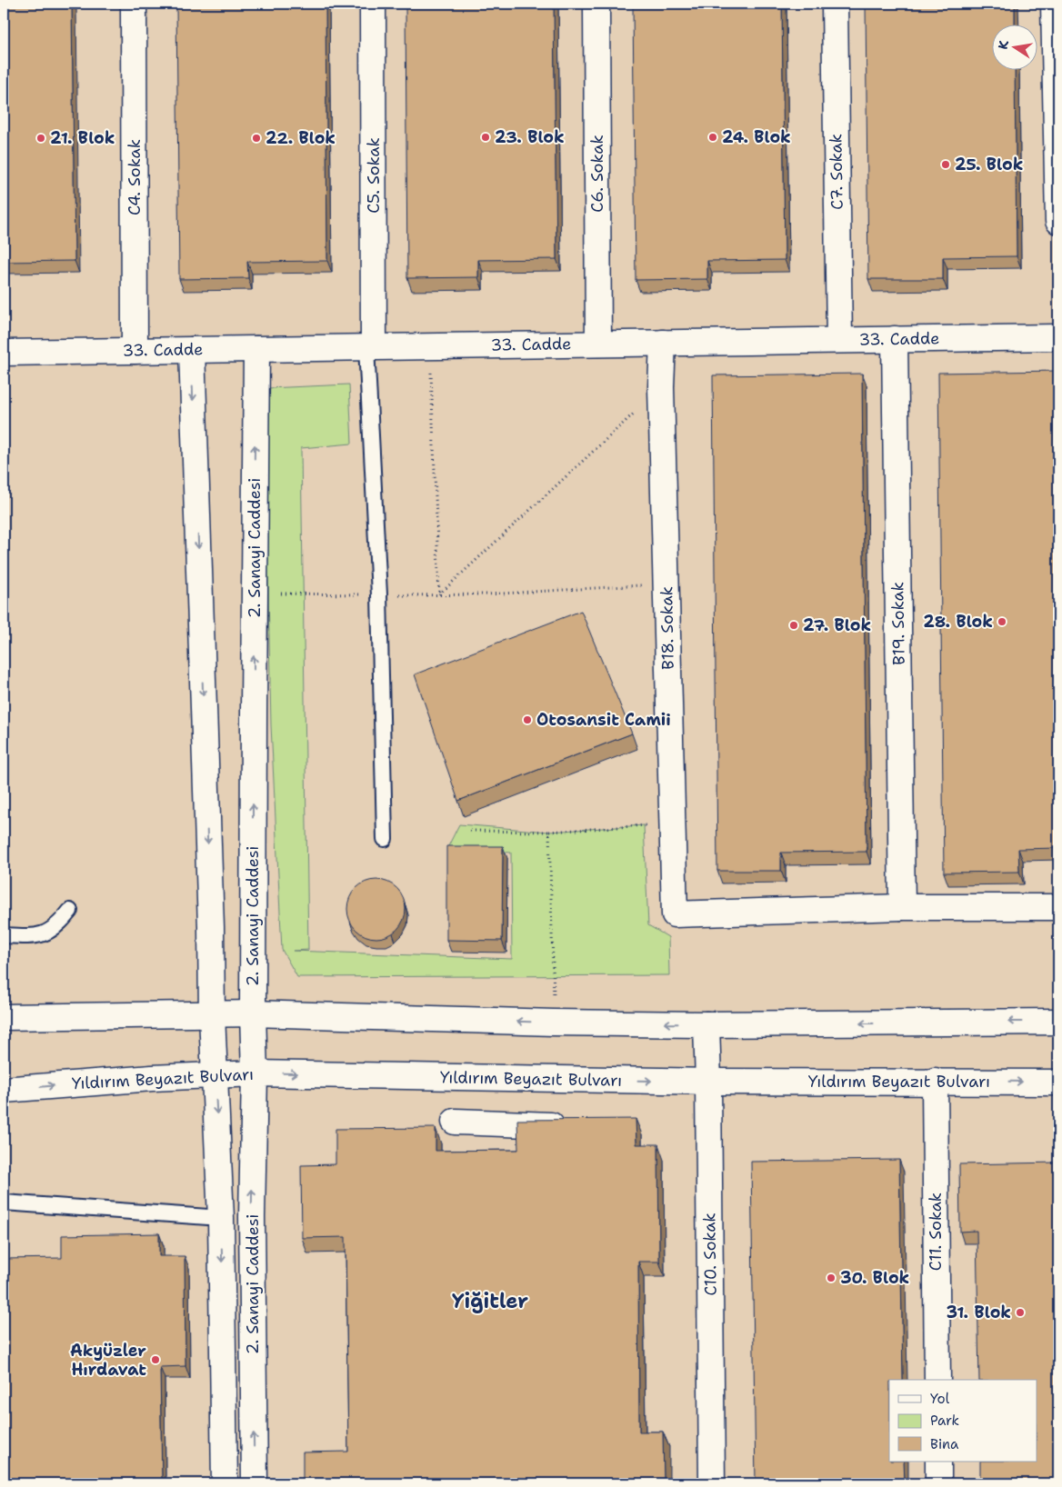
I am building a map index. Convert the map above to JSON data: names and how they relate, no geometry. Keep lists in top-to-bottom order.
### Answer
{
  "streets": {
    "main road": [
      "C7. Sokak",
      "C6. Sokak",
      "C5. Sokak",
      "C4. Sokak",
      "33. Cadde",
      "2. Sanayi Caddesi",
      "B19. Sokak",
      "B18. Sokak",
      "Yıldırım Beyazıt Bulvarı",
      "C11. Sokak",
      "C10. Sokak"
    ]
  },
  "crossings": [
    ["C7. Sokak", "33. Cadde"],
    ["C6. Sokak", "33. Cadde"],
    ["C5. Sokak", "33. Cadde"],
    ["C4. Sokak", "33. Cadde"],
    ["33. Cadde", "2. Sanayi Caddesi"],
    ["33. Cadde", "B19. Sokak"],
    ["33. Cadde", "B18. Sokak"],
    ["2. Sanayi Caddesi", "Yıldırım Beyazıt Bulvarı"],
    ["B19. Sokak", "B18. Sokak"],
    ["Yıldırım Beyazıt Bulvarı", "C11. Sokak"],
    ["Yıldırım Beyazıt Bulvarı", "C10. Sokak"]
  ],
  "districts": ["Yiğitler"],
  "places": [
    "23. Blok",
    "24. Blok",
    "21. Blok",
    "22. Blok",
    "25. Blok",
    "28. Blok",
    "27. Blok",
    "Otosansit Camii",
    "30. Blok",
    "31. Blok",
    "Akyüzler Hırdavat"
  ],
  "legend": ["Yol", "Park", "Bina"],
  "north": "left"
}
